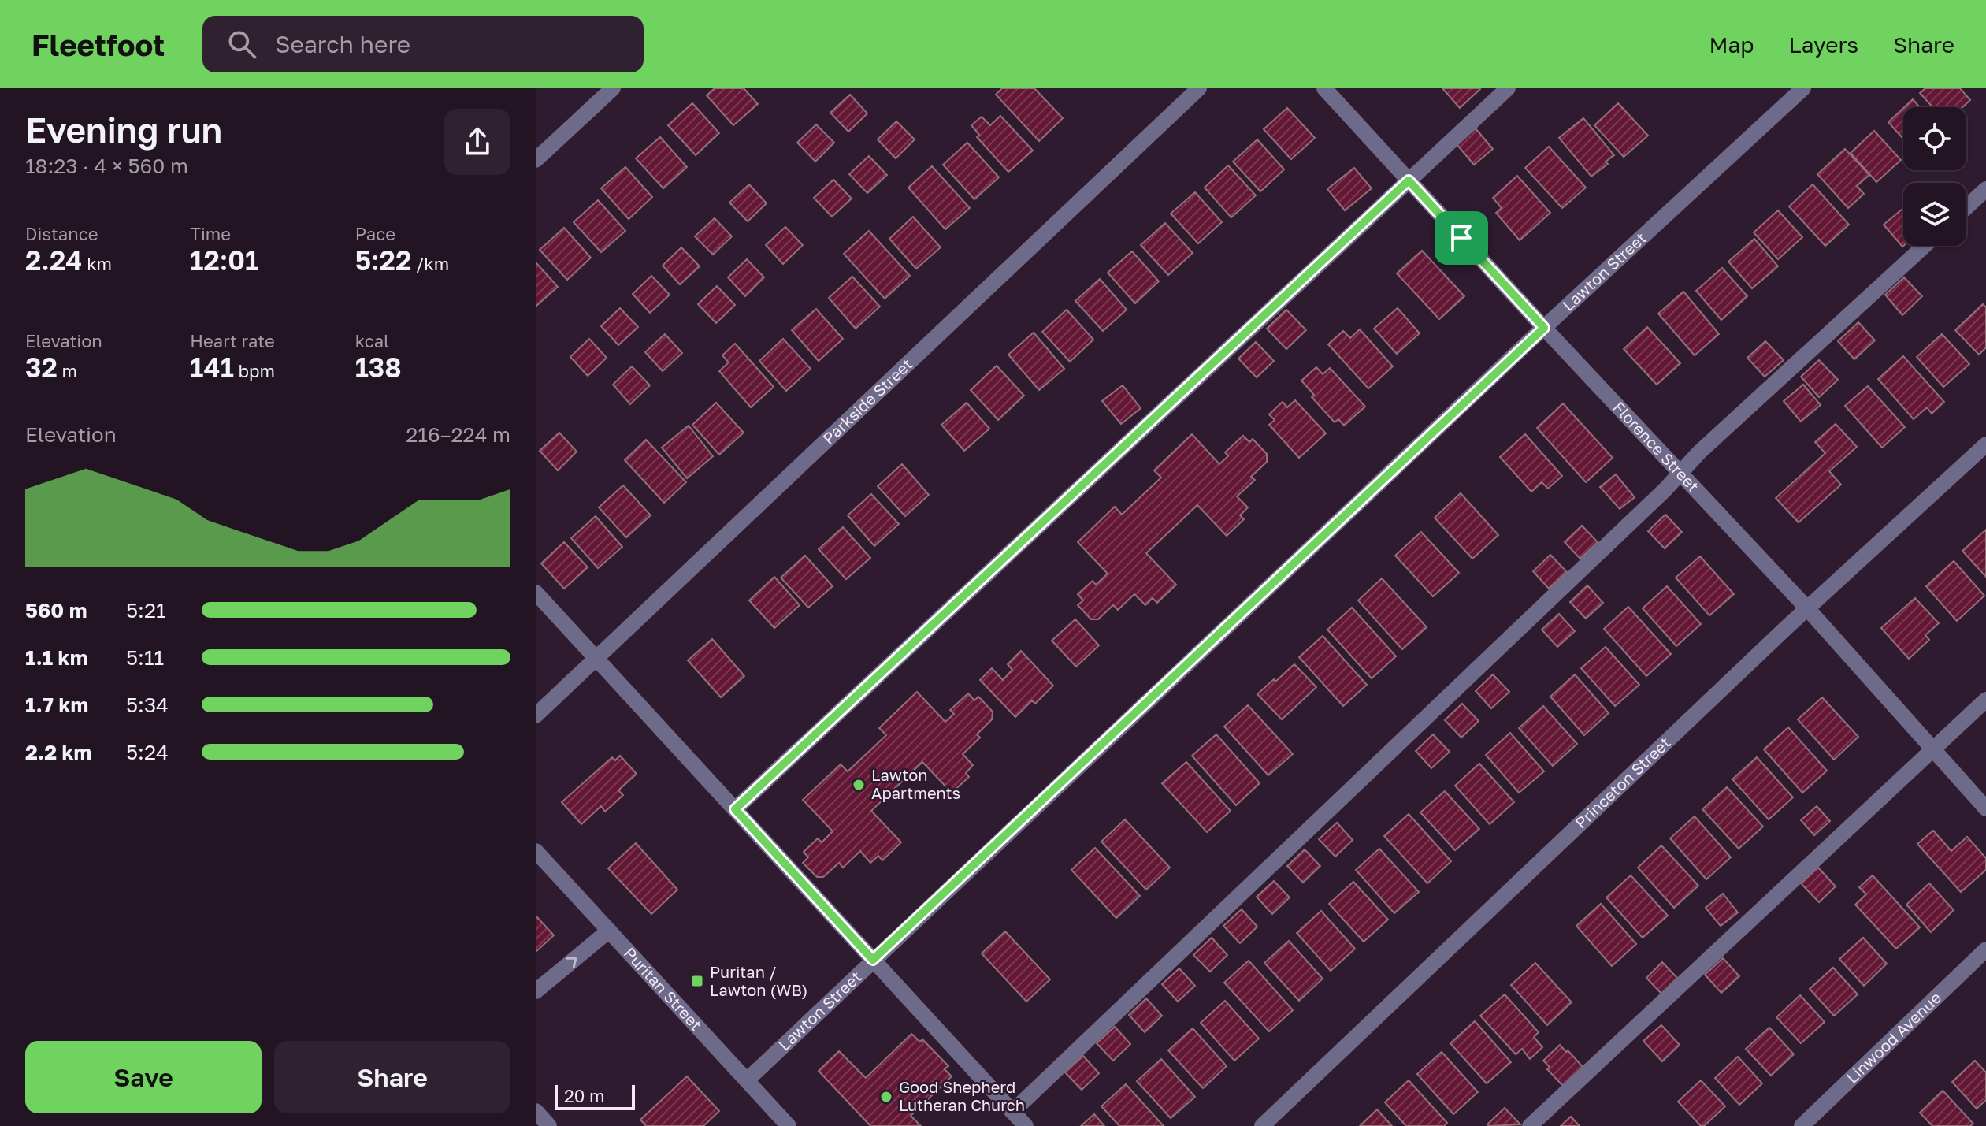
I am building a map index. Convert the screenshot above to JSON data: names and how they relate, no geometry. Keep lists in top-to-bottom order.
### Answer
{
  "streets": {
    "street": [
      "Lawton Street",
      "Parkside Street",
      "Florence Street",
      "Princeton Street",
      "Puritan Street",
      "Linwood Avenue"
    ]
  },
  "crossings": [
    ["Lawton Street", "Florence Street"],
    ["Lawton Street", "Puritan Street"],
    ["Florence Street", "Princeton Street"]
  ],
  "places": {
    "other": ["Lawton Apartments", "Good Shepherd Lutheran Church"],
    "transit": ["Puritan / Lawton (WB)"]
  },
  "scale_bar": "20 m",
  "page": {
    "header": "Fleetfoot",
    "search": "Search here",
    "nav": ["Map", "Layers", "Share"],
    "heading": ["Evening run", "18:23 · 4 × 560 m"],
    "stats": [
      ["Distance", "2.24 km"],
      ["Time", "12:01"],
      ["Pace", "5:22 /km"],
      ["Elevation", "32 m"],
      ["Heart rate", "141 bpm"],
      ["kcal", "138"]
    ],
    "chart": ["Elevation", "216–224 m"],
    "list": [
      {
        "name": "560 m",
        "note": "5:21"
      },
      {
        "name": "1.1 km",
        "note": "5:11"
      },
      {
        "name": "1.7 km",
        "note": "5:34"
      },
      {
        "name": "2.2 km",
        "note": "5:24"
      }
    ],
    "buttons": ["Save", "Share"],
    "scale": "20 m"
  }
}
